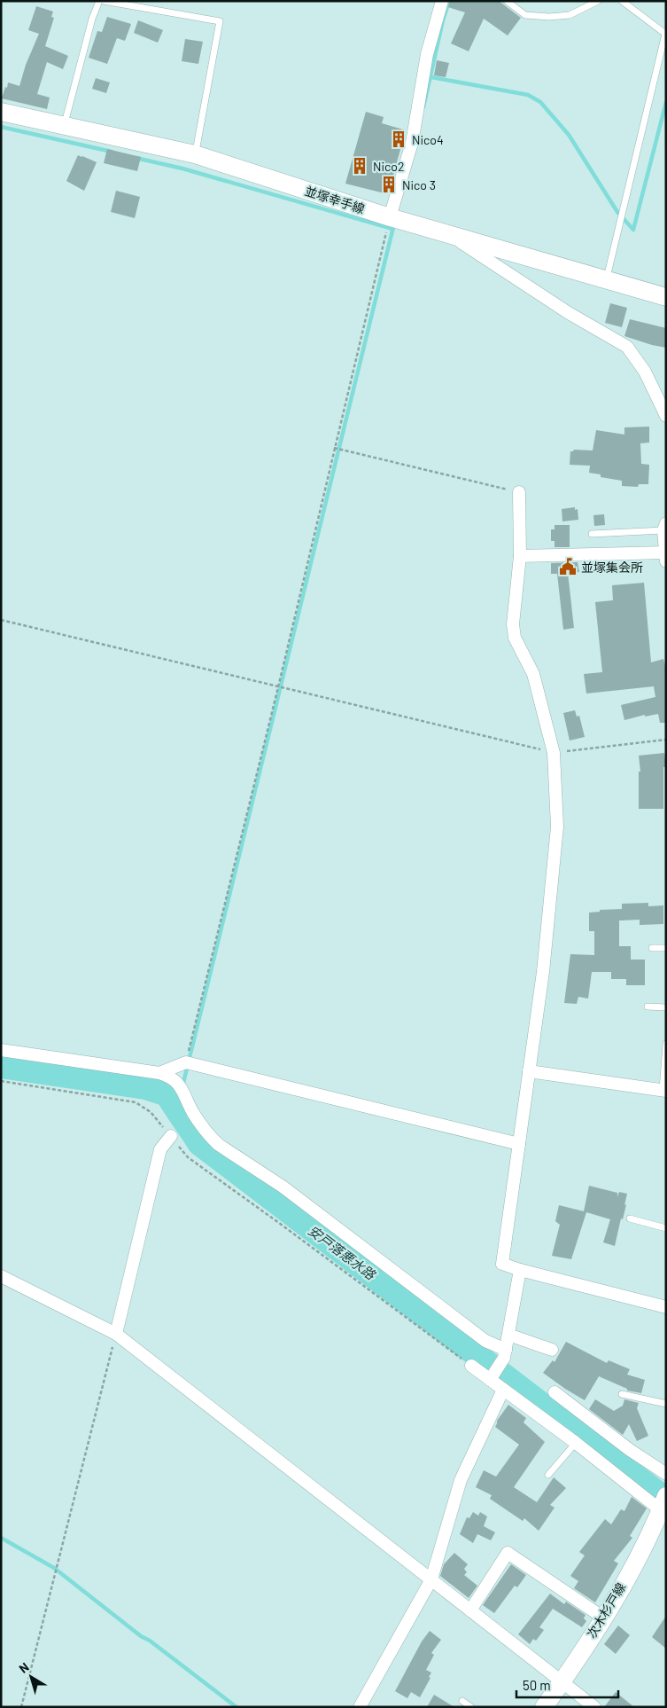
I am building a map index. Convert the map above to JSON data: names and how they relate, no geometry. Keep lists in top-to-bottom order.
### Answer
{
  "streets": {
    "main road": ["並塚幸手線", "次木杉戸線"]
  },
  "water": ["安戸落悪水路"],
  "places": {
    "building": ["Nico4", "Nico2", "Nico 3"],
    "public building": ["並塚集会所"]
  },
  "scale_bar": "50 m",
  "north": "top left"
}
